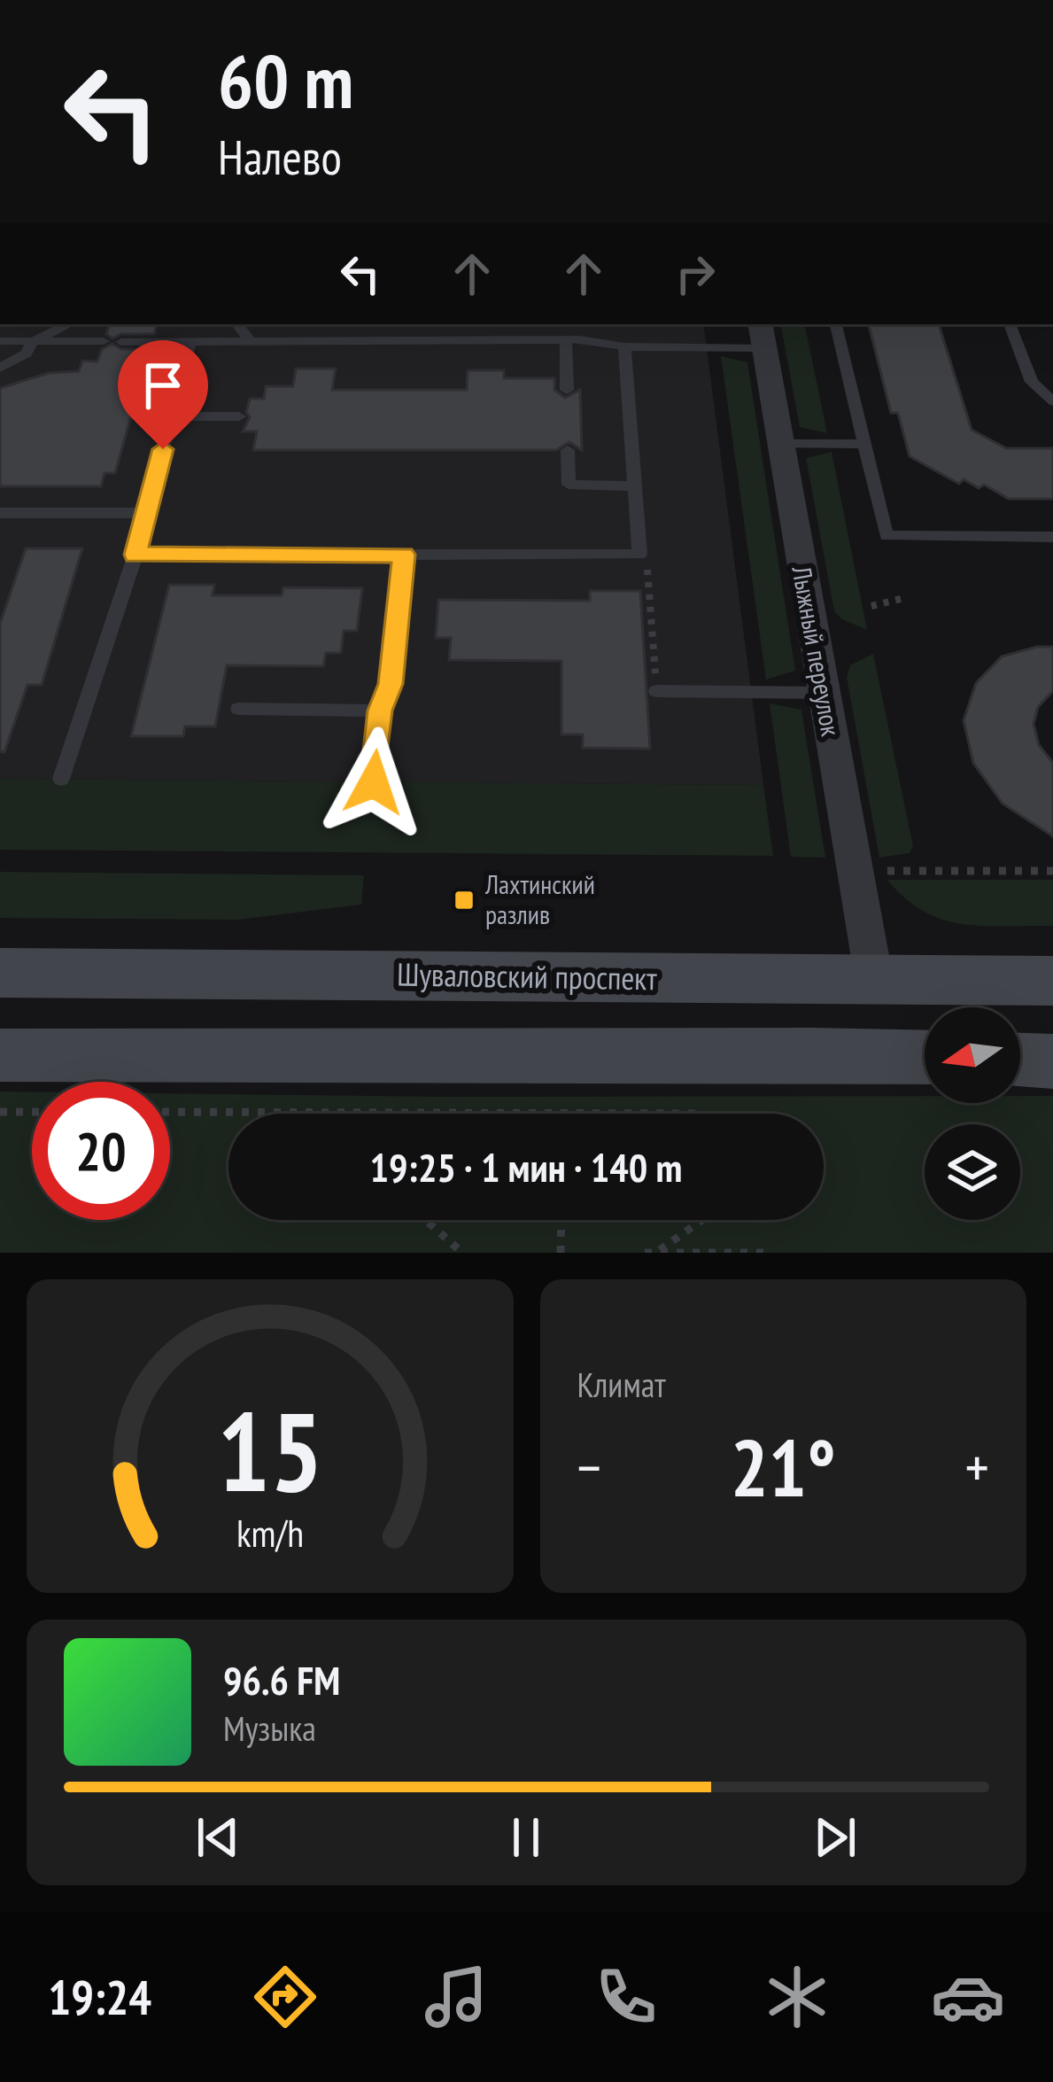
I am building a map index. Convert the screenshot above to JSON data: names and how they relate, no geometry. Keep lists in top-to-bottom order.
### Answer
{
  "streets": {
    "street": ["Лыжный переулок", "Шуваловский проспект"]
  },
  "crossings": [
    ["Лыжный переулок", "Шуваловский проспект"]
  ],
  "places": {
    "transit": ["Лахтинский разлив"]
  },
  "north": "left",
  "page": {
    "turn": ["60 m", "Налево"],
    "limit": "20",
    "trip": "19:25 · 1 мин · 140 m",
    "tile": "Климат",
    "heat": ["−", "21°", "+"],
    "song": ["96.6 FM", "Музыка"],
    "tabs": "19:24",
    "gauge": ["15", "km/h"]
  }
}
